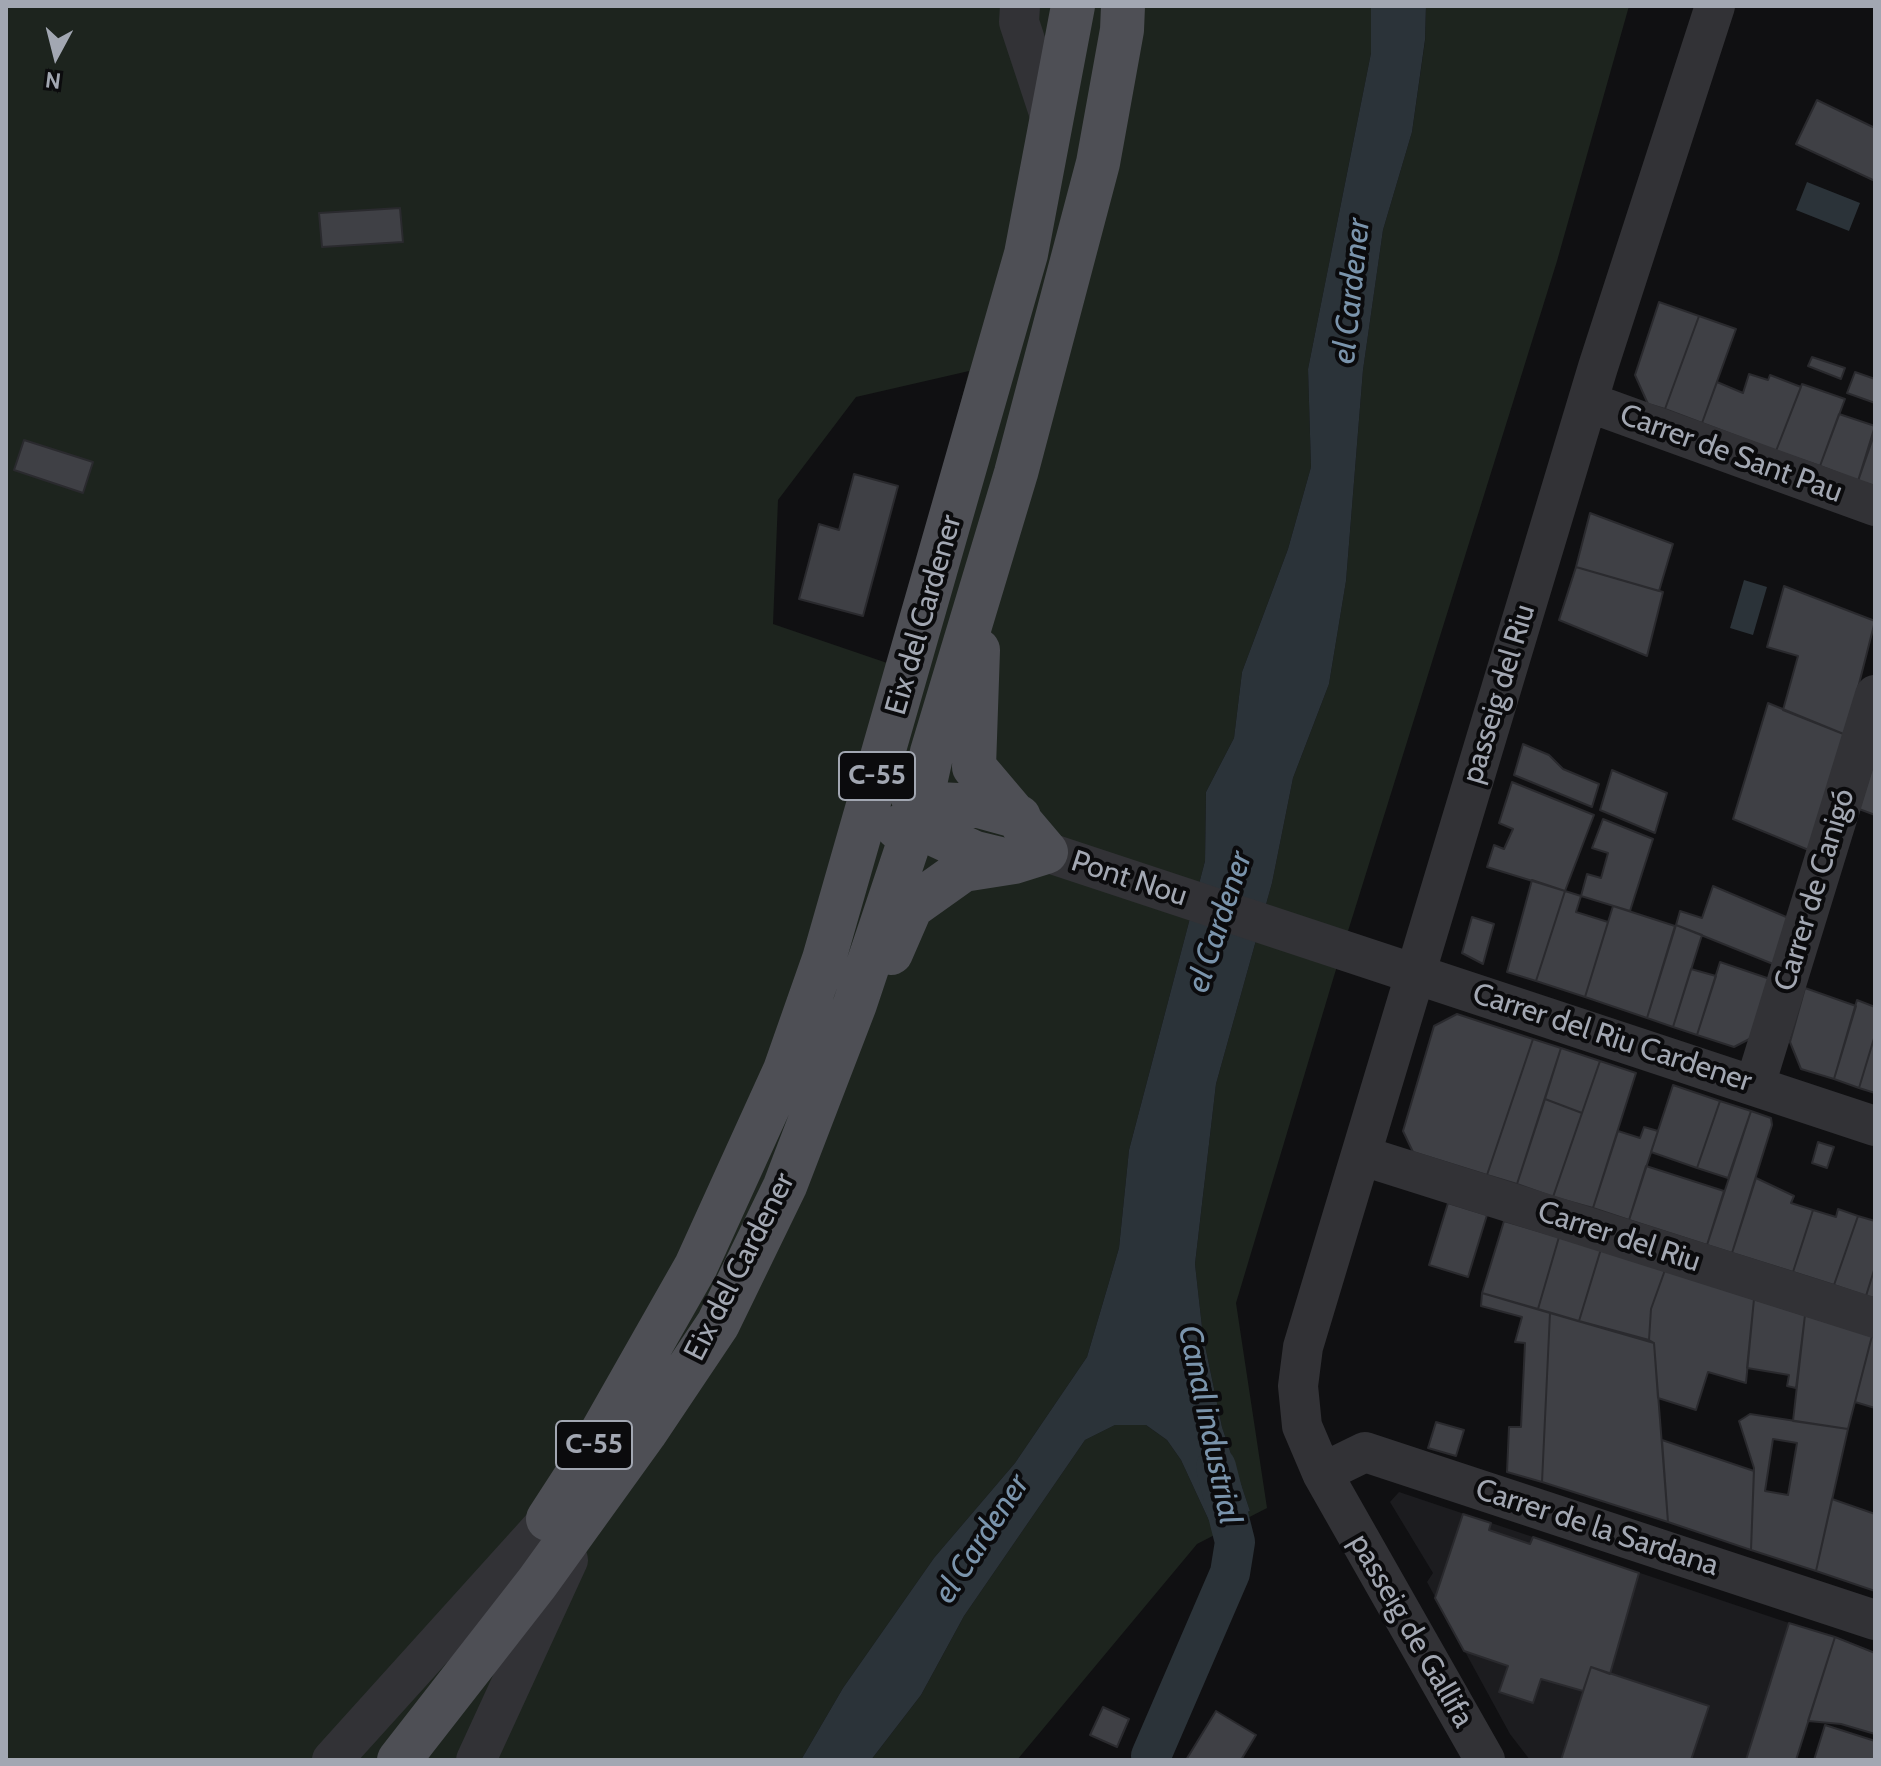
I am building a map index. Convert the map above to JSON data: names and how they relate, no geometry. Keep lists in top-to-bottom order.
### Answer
{
  "streets": {
    "main road": ["Eix del Cardener", "C-55"],
    "street": [
      "Carrer de Sant Pau",
      "passeig del Riu",
      "Pont Nou",
      "Carrer de Canigó",
      "Carrer del Riu Cardener",
      "Carrer del Riu",
      "Carrer de la Sardana",
      "passeig de Gallifa"
    ]
  },
  "crossings": [
    ["Carrer de Sant Pau", "passeig del Riu"],
    ["Eix del Cardener", "C-55"],
    ["Eix del Cardener", "Pont Nou"],
    ["passeig del Riu", "Carrer del Riu Cardener"],
    ["passeig del Riu", "Carrer del Riu"],
    ["passeig del Riu", "passeig de Gallifa"],
    ["C-55", "Pont Nou"],
    ["Pont Nou", "Carrer del Riu Cardener"],
    ["Carrer de Canigó", "Carrer del Riu Cardener"],
    ["Carrer de la Sardana", "passeig de Gallifa"]
  ],
  "water": ["el Cardener", "Canal industrial"],
  "north": "bottom"
}
